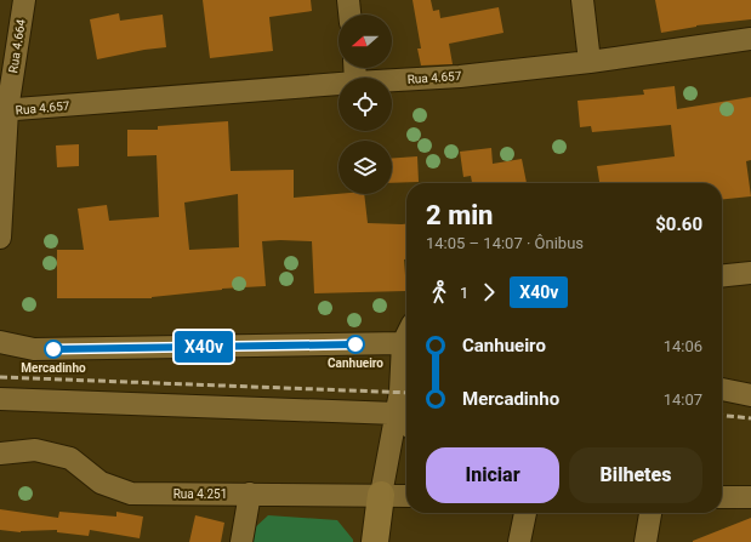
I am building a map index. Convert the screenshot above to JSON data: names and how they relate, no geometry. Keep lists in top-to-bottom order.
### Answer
{
  "streets": {
    "street": ["Rua 4.664", "Rua 4.657", "Rua 4.251"]
  },
  "crossings": [
    ["Rua 4.664", "Rua 4.657"]
  ],
  "places": ["Canhueiro", "Mercadinho"],
  "lines": ["bus line X40v"],
  "north": "left",
  "page": {
    "on_map": "X40v",
    "heading": ["2 min", "14:05 – 14:07 · Ônibus", "$0.60"],
    "legs": ["1", "X40v"],
    "list": [
      {
        "name": "Canhueiro",
        "value": "14:06"
      },
      {
        "name": "Mercadinho",
        "value": "14:07"
      }
    ],
    "buttons": ["Iniciar", "Bilhetes"]
  }
}
